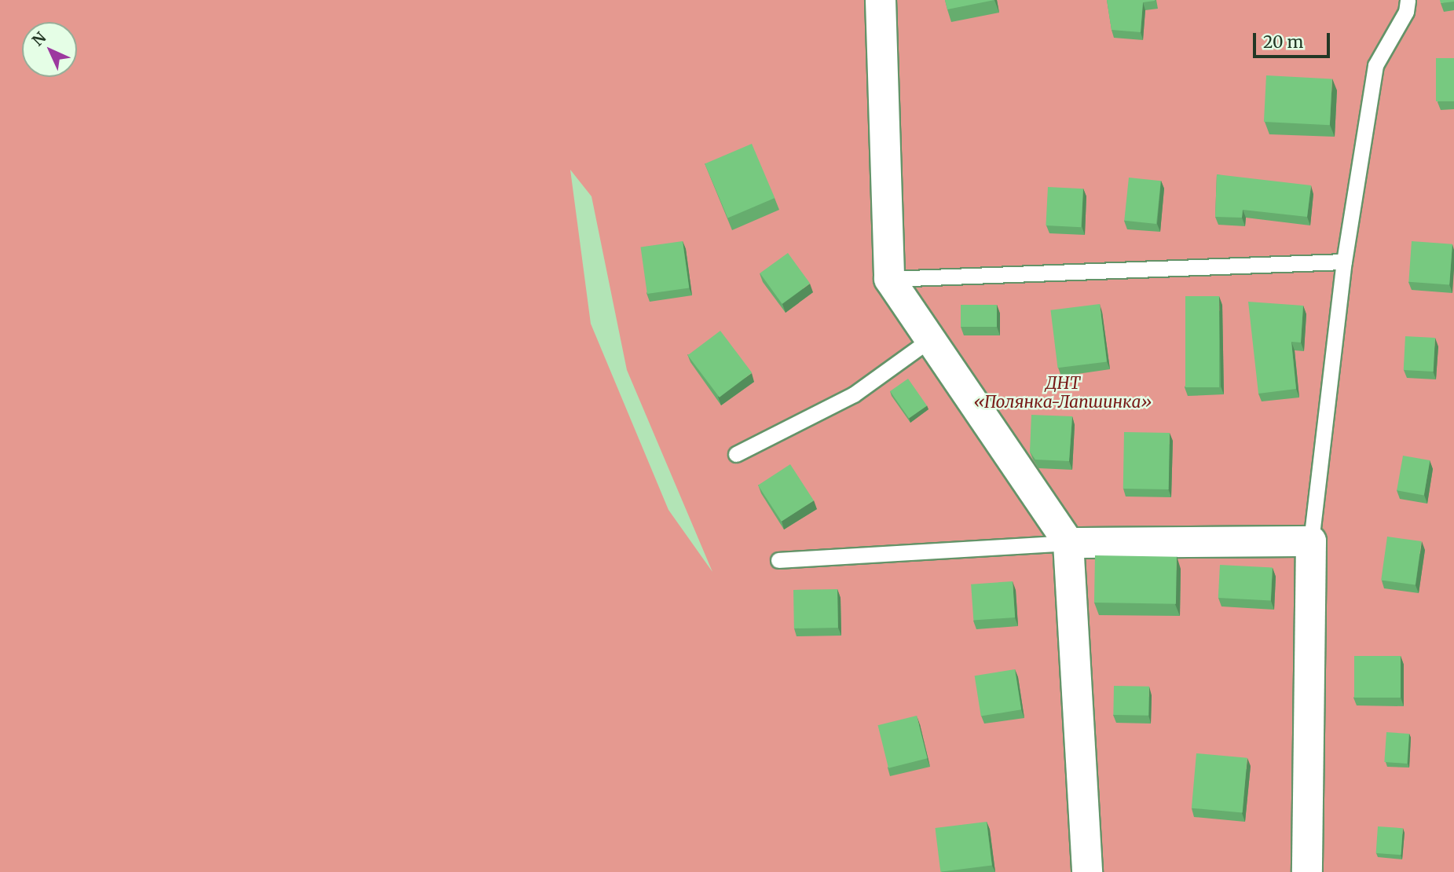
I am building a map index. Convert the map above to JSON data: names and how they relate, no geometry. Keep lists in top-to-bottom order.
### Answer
{
  "parks": ["ДНТ «Полянка-Лапшинка»"],
  "scale_bar": "20 m",
  "north": "top left"
}
